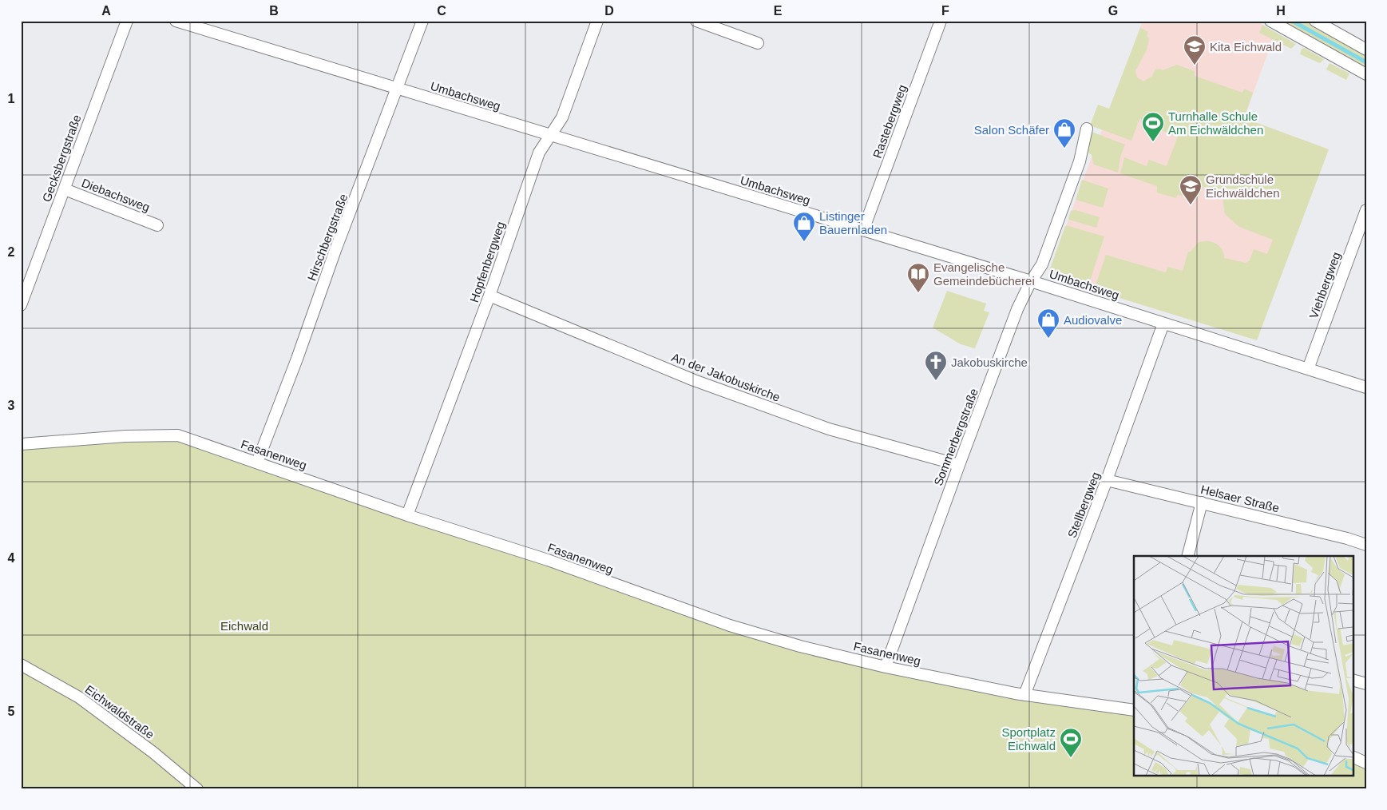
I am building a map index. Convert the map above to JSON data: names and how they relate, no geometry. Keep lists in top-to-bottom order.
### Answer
{
  "streets": {
    "street": [
      "Umbachsweg",
      "Rastebergweg",
      "Gecksbergstraße",
      "Diebachsweg",
      "Hirschbergstraße",
      "Hopfenbergweg",
      "Viehbergweg",
      "An der Jakobuskirche",
      "Sommerbergstraße",
      "Fasanenweg",
      "Helsaer Straße",
      "Stellbergweg",
      "Eichwaldstraße"
    ]
  },
  "crossings": [
    ["Umbachsweg", "Rastebergweg"],
    ["Umbachsweg", "Hirschbergstraße"],
    ["Umbachsweg", "Hopfenbergweg"],
    ["Umbachsweg", "Viehbergweg"],
    ["Umbachsweg", "Sommerbergstraße"],
    ["Umbachsweg", "Stellbergweg"],
    ["Gecksbergstraße", "Diebachsweg"],
    ["Hirschbergstraße", "Fasanenweg"],
    ["Hopfenbergweg", "An der Jakobuskirche"],
    ["Hopfenbergweg", "Fasanenweg"],
    ["An der Jakobuskirche", "Sommerbergstraße"],
    ["Sommerbergstraße", "Fasanenweg"],
    ["Fasanenweg", "Stellbergweg"],
    ["Helsaer Straße", "Stellbergweg"]
  ],
  "parks": ["Eichwald"],
  "places": {
    "school or university": ["Kita Eichwald", "Grundschule Eichwäldchen"],
    "sports": ["Turnhalle Schule Am Eichwäldchen", "Sportplatz Eichwald"],
    "shop": ["Salon Schäfer", "Listinger Bauernladen", "Audiovalve"],
    "library": ["Evangelische Gemeindebücherei"],
    "church": ["Jakobuskirche"]
  },
  "grid": {
    "columns": [
      "A",
      "B",
      "C",
      "D",
      "E",
      "F",
      "G",
      "H"
    ],
    "rows": [
      "1",
      "2",
      "3",
      "4",
      "5"
    ]
  }
}
